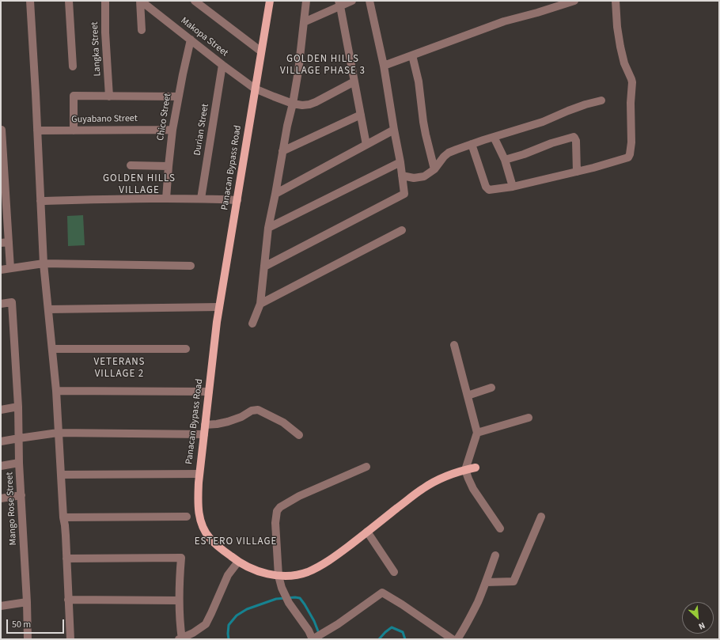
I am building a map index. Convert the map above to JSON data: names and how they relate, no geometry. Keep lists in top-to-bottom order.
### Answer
{
  "streets": {
    "main road": ["Panacan Bypass Road"],
    "street": [
      "Makopa Street",
      "Langka Street",
      "Chico Street",
      "Guyabano Street",
      "Durian Street",
      "Mango Rose Street"
    ]
  },
  "crossings": [
    ["Makopa Street", "Chico Street"],
    ["Makopa Street", "Durian Street"],
    ["Makopa Street", "Panacan Bypass Road"],
    ["Chico Street", "Guyabano Street"]
  ],
  "districts": [
    "GOLDEN HILLS VILLAGE PHASE 3",
    "GOLDEN HILLS VILLAGE",
    "VETERANS VILLAGE 2",
    "ESTERO VILLAGE"
  ],
  "scale_bar": "50 m",
  "north": "bottom right"
}
